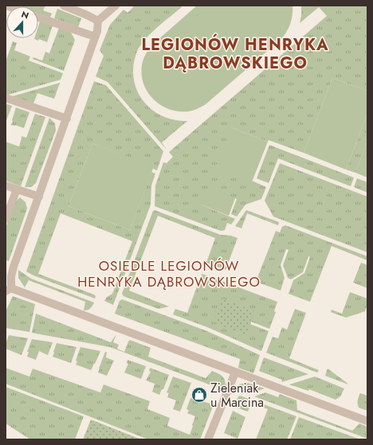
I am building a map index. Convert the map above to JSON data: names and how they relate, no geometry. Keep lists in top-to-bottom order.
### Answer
{
  "districts": ["LEGIONÓW HENRYKA DĄBROWSKIEGO", "OSIEDLE LEGIONÓW HENRYKA DĄBROWSKIEGO"],
  "places": {
    "shop": ["Zieleniak u Marcina"]
  },
  "north": "top"
}
